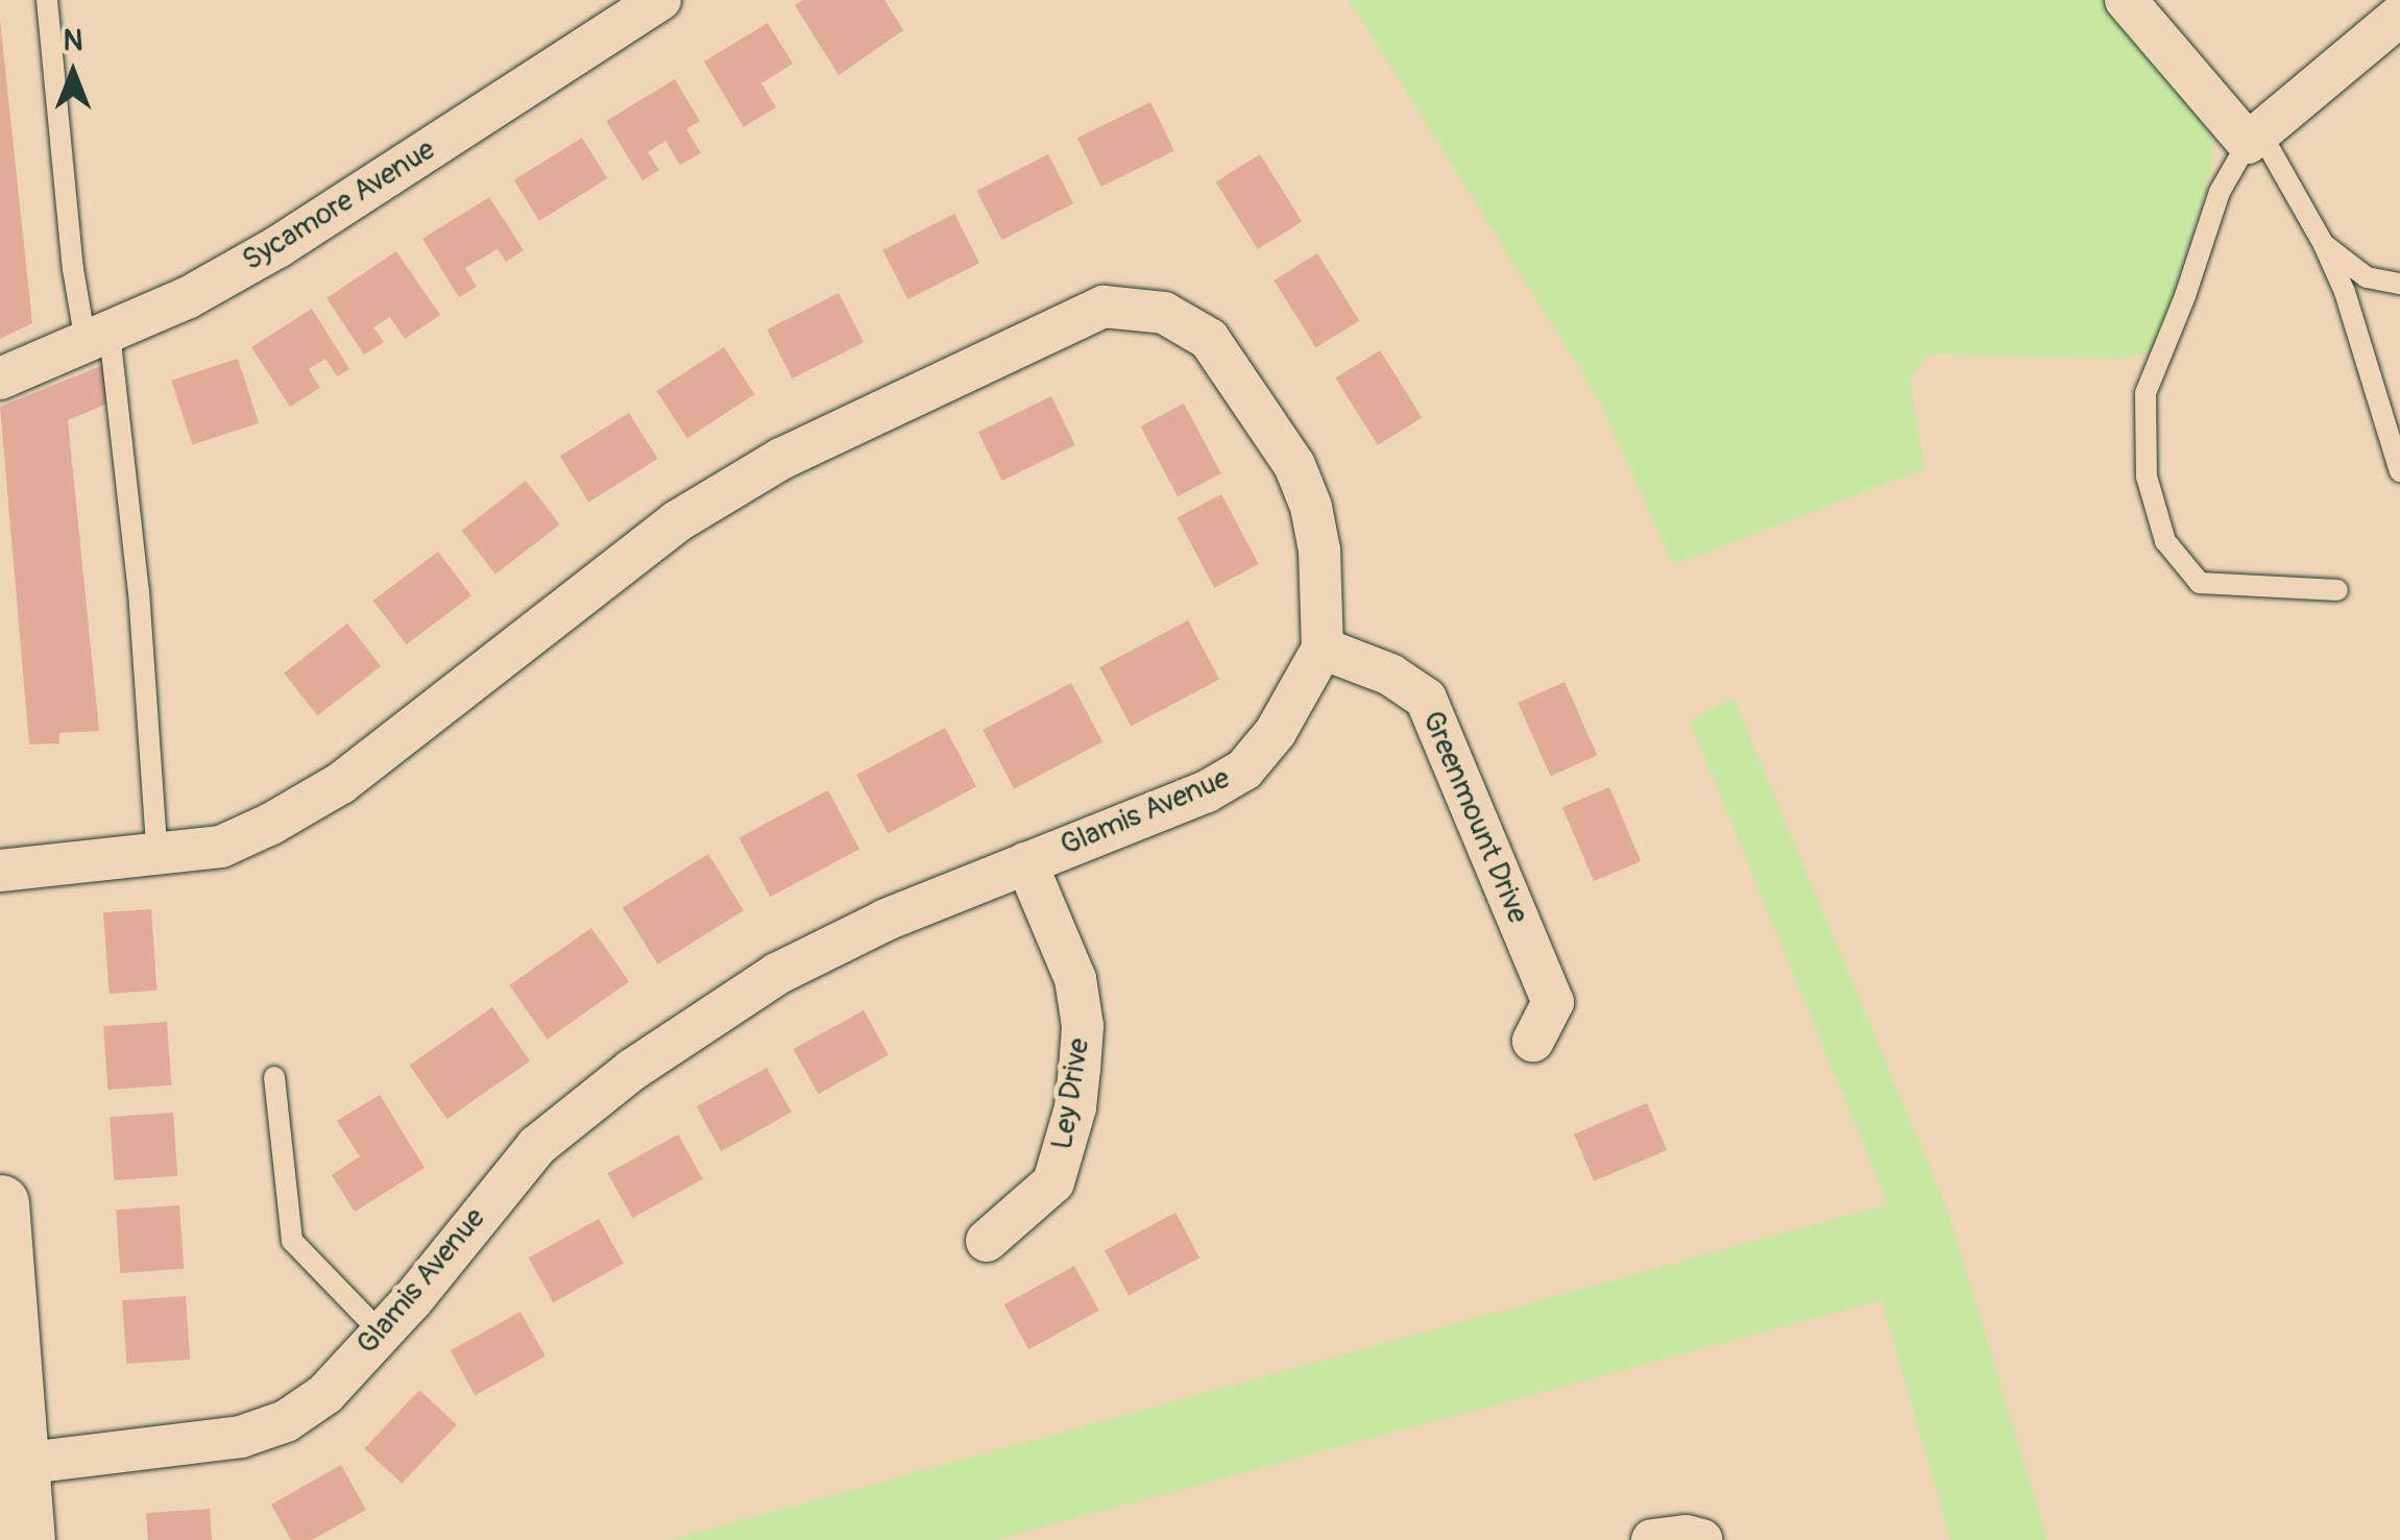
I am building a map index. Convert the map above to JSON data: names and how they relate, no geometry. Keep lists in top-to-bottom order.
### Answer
{
  "streets": {
    "street": [
      "Sycamore Avenue",
      "Glamis Avenue",
      "Greenmount Drive",
      "Ley Drive"
    ]
  },
  "crossings": [
    ["Glamis Avenue", "Greenmount Drive"],
    ["Glamis Avenue", "Ley Drive"]
  ],
  "north": "top"
}
